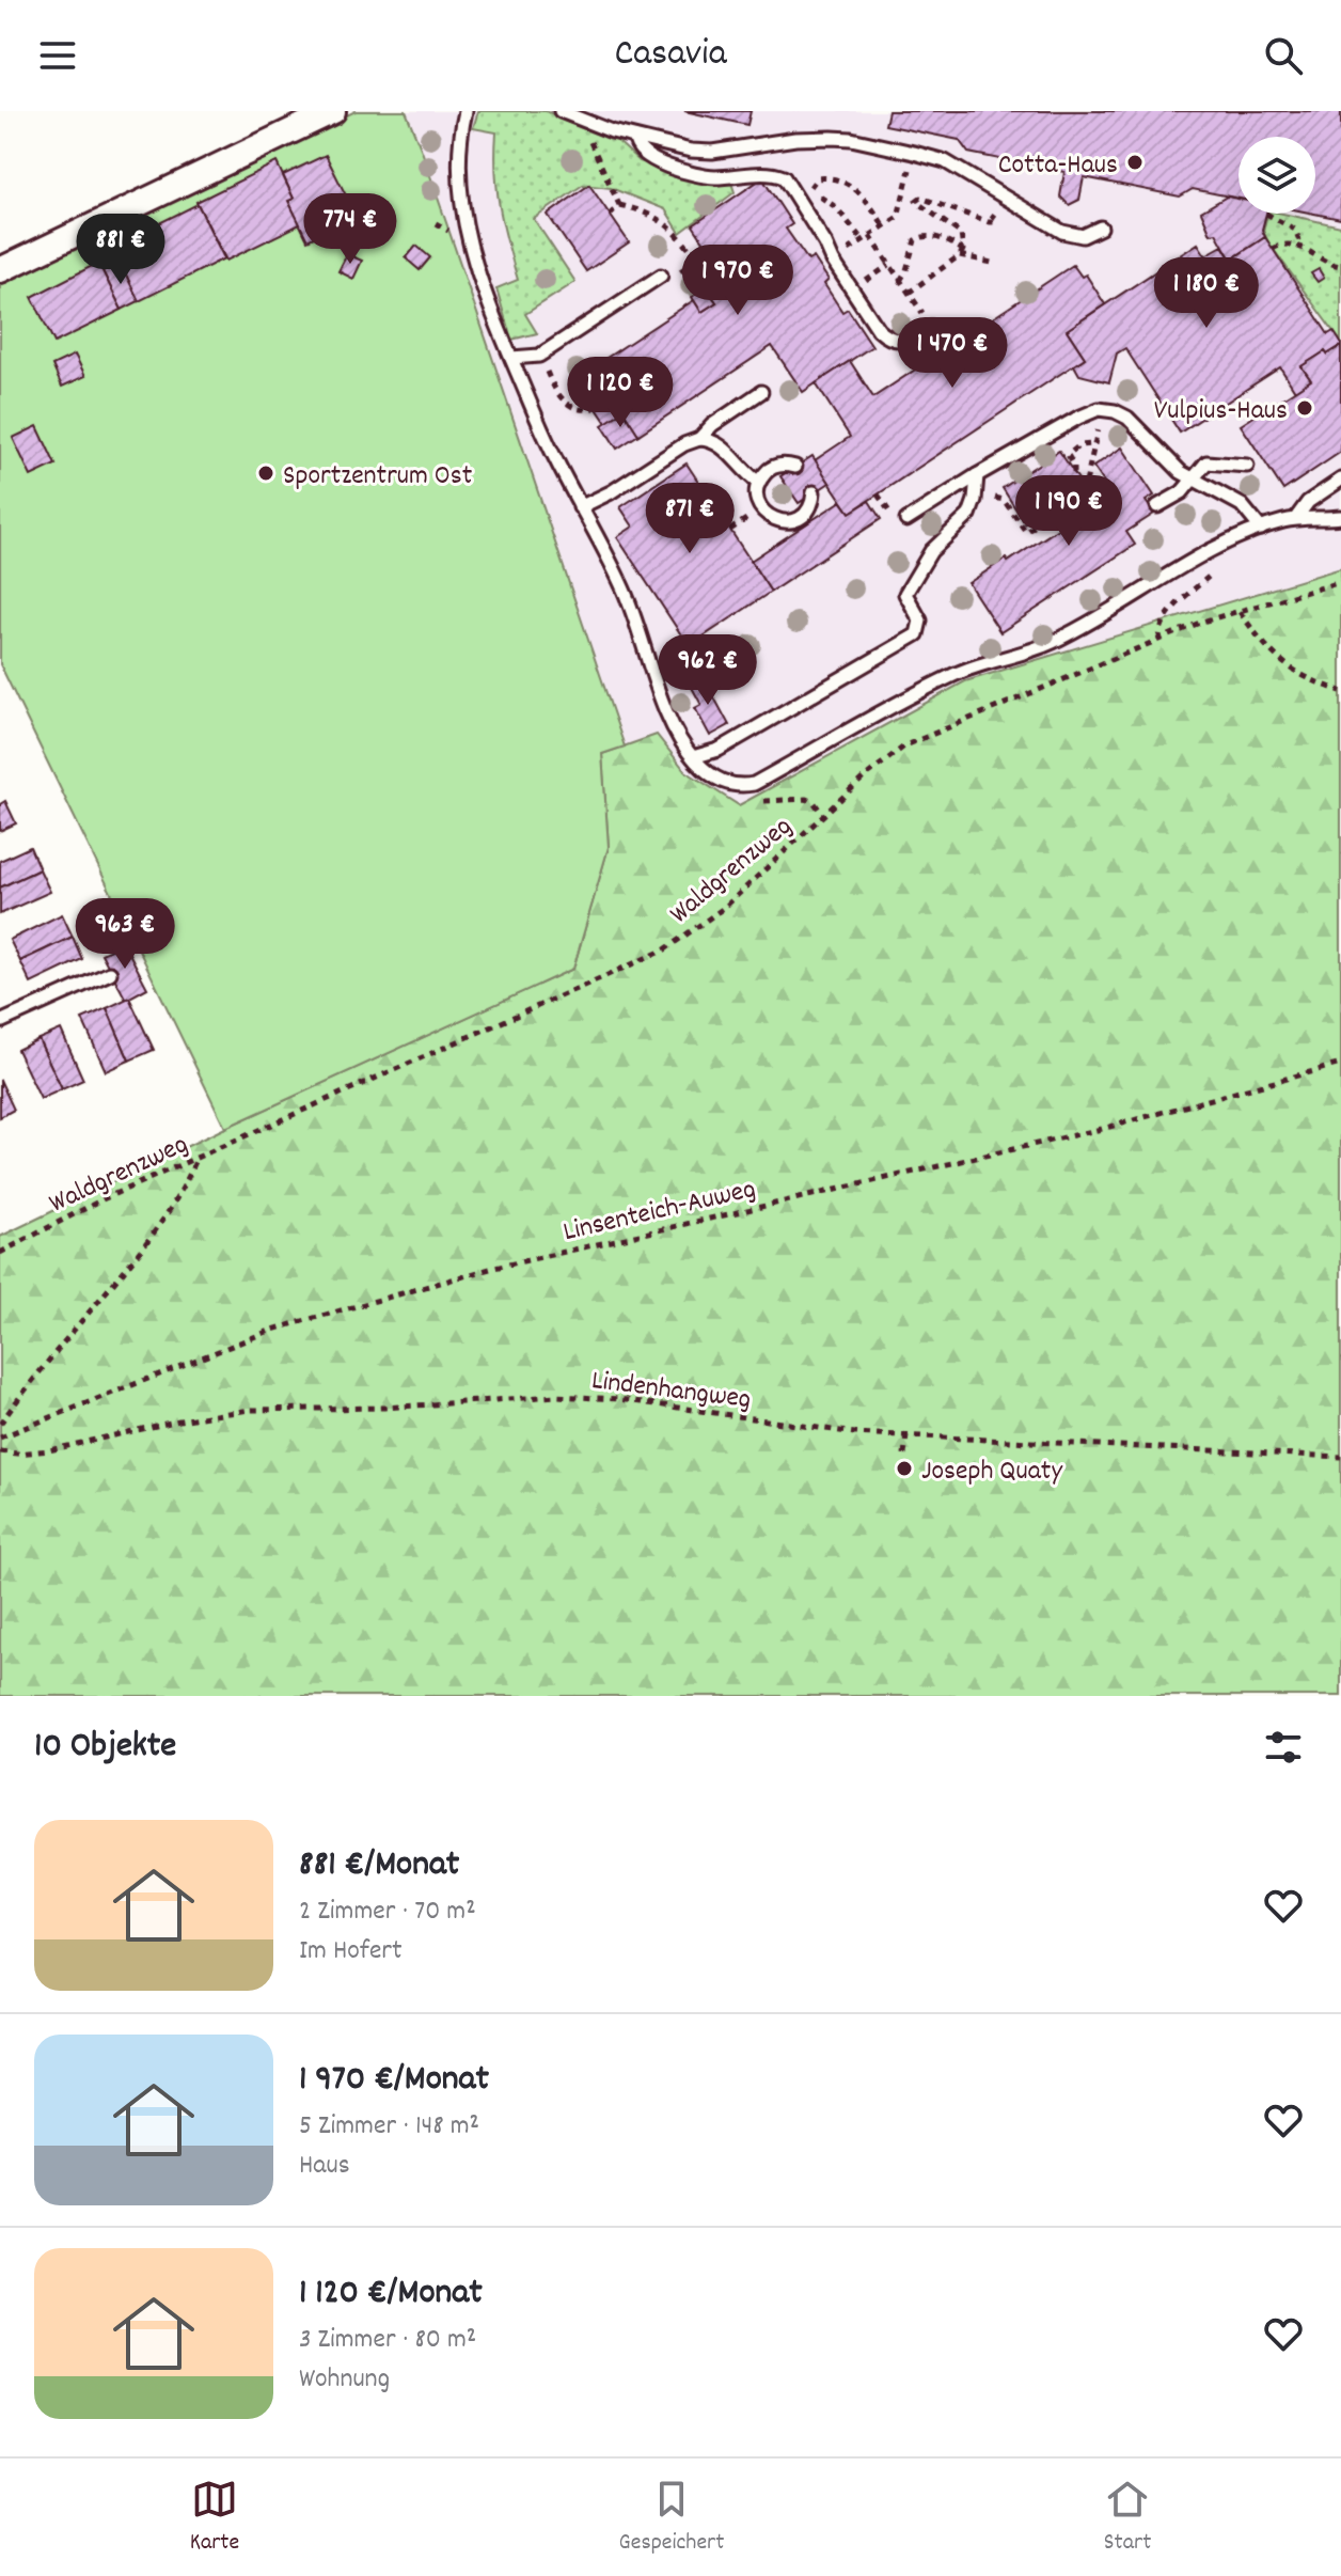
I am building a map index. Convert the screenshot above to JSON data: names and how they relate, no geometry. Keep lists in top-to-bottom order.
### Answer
{
  "streets": {
    "path": ["Waldgrenzweg", "Linsenteich-Auweg", "Lindenhangweg"]
  },
  "places": [
    "Cotta-Haus",
    "Vulpius-Haus",
    "Sportzentrum Ost",
    "Joseph Quaty"
  ],
  "page": {
    "header": "Casavia",
    "price": [
      "774 €",
      "881 €",
      "1 970 €",
      "1 180 €",
      "1 470 €",
      "1 120 €",
      "1 190 €",
      "871 €",
      "962 €",
      "963 €"
    ],
    "heading": "10 Objekte",
    "list": [
      {
        "name": "881 €/Monat",
        "note": "2 Zimmer · 70 m² · Im Hofert"
      },
      {
        "name": "1 970 €/Monat",
        "note": "5 Zimmer · 148 m² · Haus"
      },
      {
        "name": "1 120 €/Monat",
        "note": "3 Zimmer · 80 m² · Wohnung"
      }
    ],
    "tabs": ["Karte", "Gespeichert", "Start"]
  }
}
